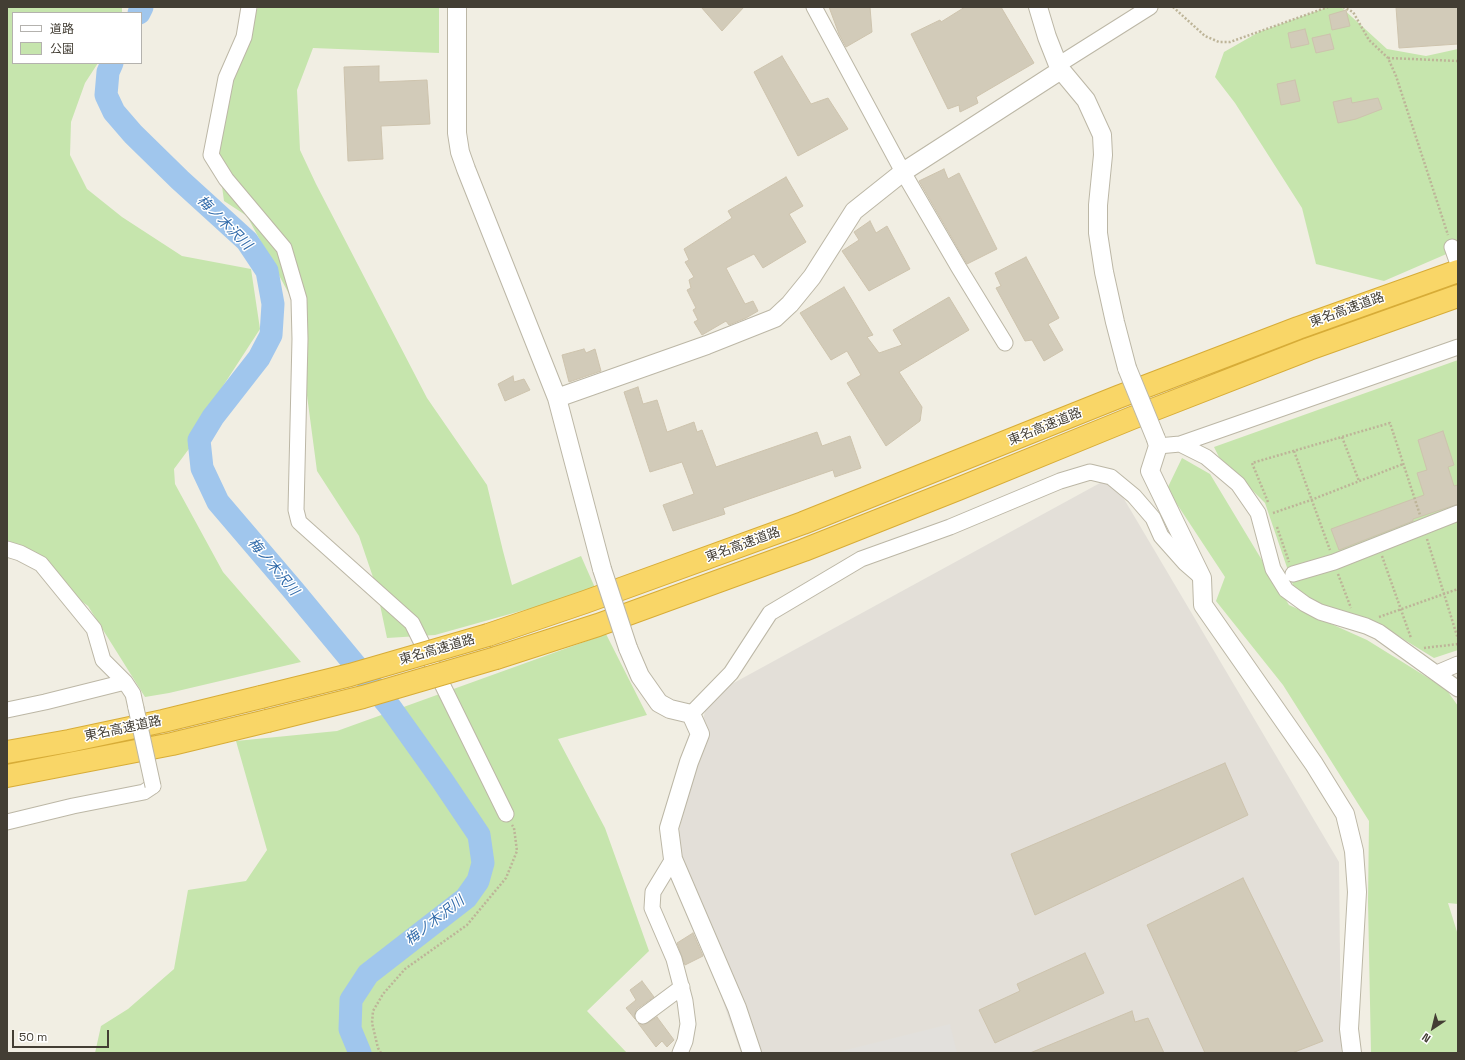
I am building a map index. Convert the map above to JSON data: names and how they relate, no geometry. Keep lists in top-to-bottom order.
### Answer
{
  "streets": {
    "highway": ["東名高速道路"]
  },
  "water": ["梅ノ木沢川"],
  "legend": ["道路", "公園"],
  "scale_bar": "50 m",
  "north": "bottom left"
}
